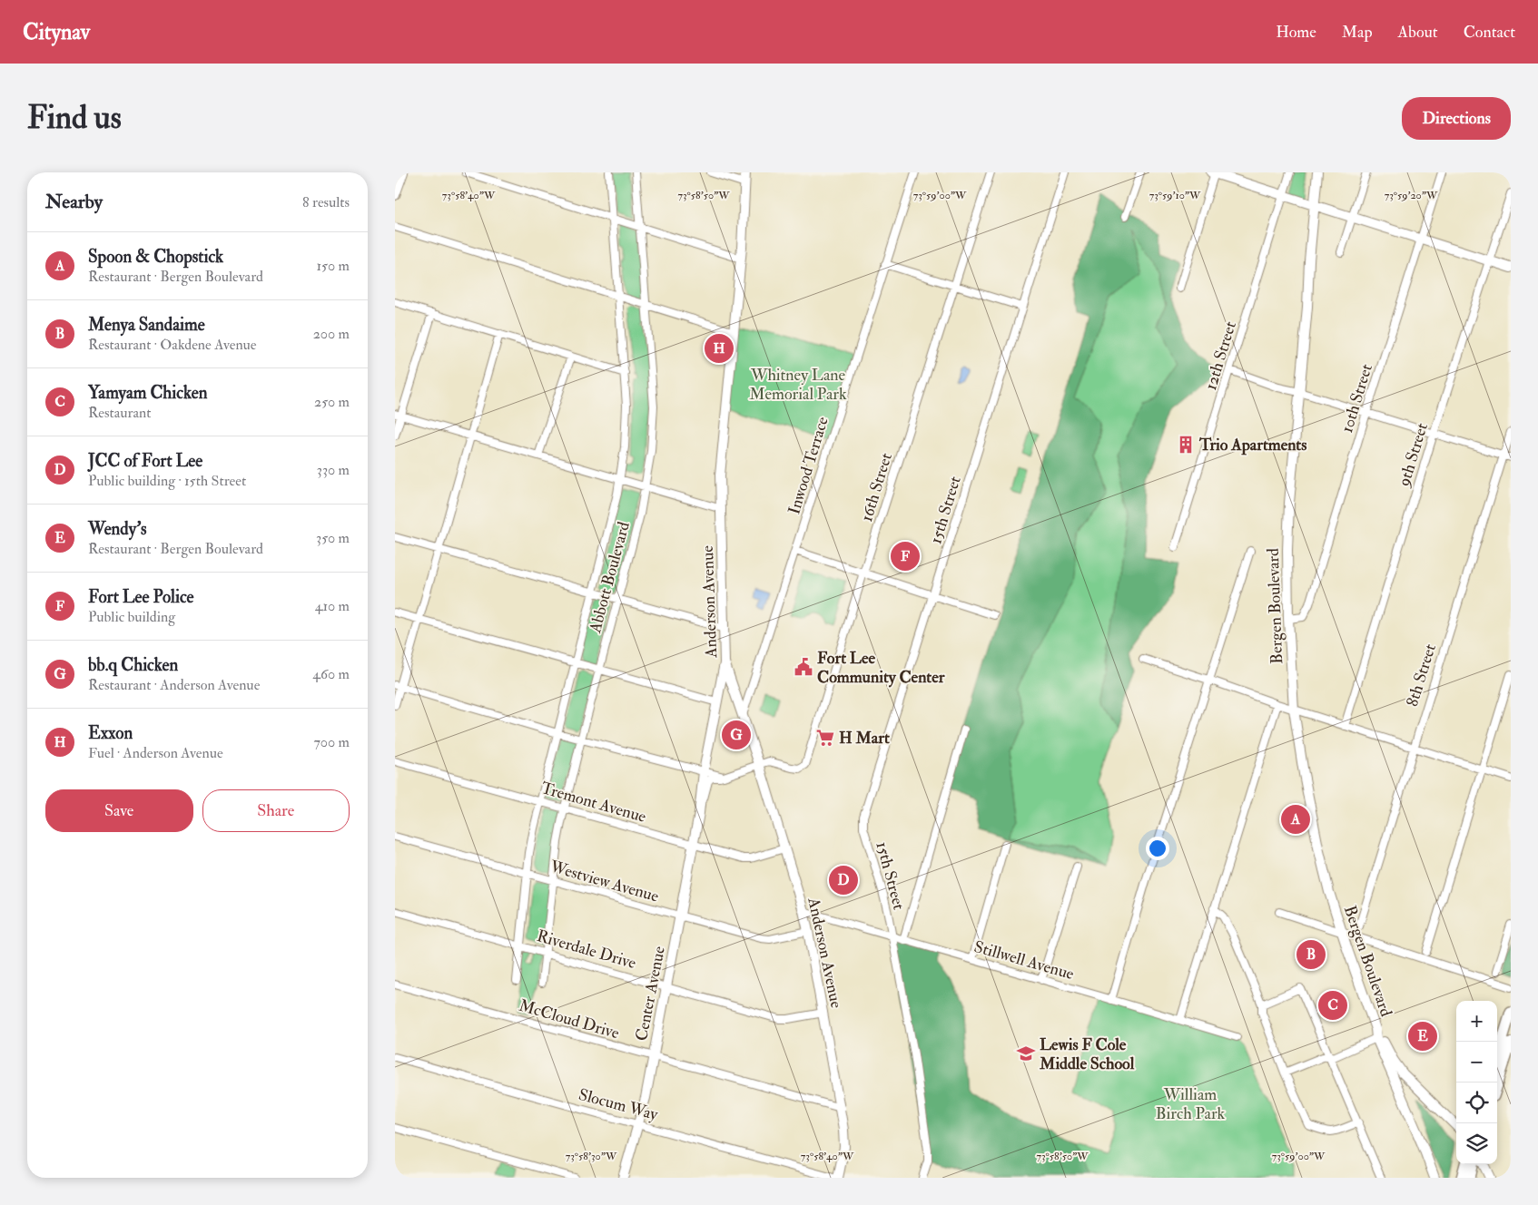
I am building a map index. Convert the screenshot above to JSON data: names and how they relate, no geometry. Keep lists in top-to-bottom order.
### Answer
{
  "streets": {
    "main road": ["Anderson Avenue", "Bergen Boulevard", "Center Avenue"],
    "street": [
      "12th Street",
      "10th Street",
      "9th Street",
      "Inwood Terrace",
      "16th Street",
      "15th Street",
      "Abbott Boulevard",
      "8th Street",
      "Tremont Avenue",
      "Westview Avenue",
      "Riverdale Drive",
      "Stillwell Avenue",
      "McCloud Drive",
      "Slocum Way"
    ]
  },
  "crossings": [
    ["10th Street", "Bergen Boulevard"],
    ["Inwood Terrace", "Anderson Avenue"],
    ["16th Street", "Anderson Avenue"],
    ["15th Street", "Stillwell Avenue"],
    ["Abbott Boulevard", "Tremont Avenue"],
    ["Abbott Boulevard", "Westview Avenue"],
    ["Abbott Boulevard", "Riverdale Drive"],
    ["Anderson Avenue", "Tremont Avenue"],
    ["Anderson Avenue", "Westview Avenue"],
    ["Anderson Avenue", "Riverdale Drive"],
    ["Anderson Avenue", "Stillwell Avenue"],
    ["Anderson Avenue", "Center Avenue"],
    ["Anderson Avenue", "McCloud Drive"],
    ["Tremont Avenue", "Center Avenue"],
    ["Westview Avenue", "Center Avenue"],
    ["Riverdale Drive", "Center Avenue"],
    ["Center Avenue", "McCloud Drive"],
    ["Center Avenue", "Slocum Way"]
  ],
  "parks": ["Whitney Lane Memorial Park", "William Birch Park"],
  "places": {
    "building": ["Trio Apartments"],
    "public building": ["Fort Lee Community Center"],
    "supermarket": ["H Mart"],
    "school or university": ["Lewis F Cole Middle School"]
  },
  "page": {
    "header": "Citynav",
    "nav": [
      "Home",
      "Map",
      "About",
      "Contact"
    ],
    "buttons": [
      "Directions",
      ["Save", "Share"]
    ],
    "title": "Find us",
    "heading": ["Nearby", "8 results"],
    "list": [
      {
        "mark": "A",
        "name": "Spoon & Chopstick",
        "note": "Restaurant · Bergen Boulevard",
        "value": "150 m"
      },
      {
        "mark": "B",
        "name": "Menya Sandaime",
        "note": "Restaurant · Oakdene Avenue",
        "value": "200 m"
      },
      {
        "mark": "C",
        "name": "Yamyam Chicken",
        "note": "Restaurant",
        "value": "250 m"
      },
      {
        "mark": "D",
        "name": "JCC of Fort Lee",
        "note": "Public building · 15th Street",
        "value": "330 m"
      },
      {
        "mark": "E",
        "name": "Wendy's",
        "note": "Restaurant · Bergen Boulevard",
        "value": "350 m"
      },
      {
        "mark": "F",
        "name": "Fort Lee Police",
        "note": "Public building",
        "value": "410 m"
      },
      {
        "mark": "G",
        "name": "bb.q Chicken",
        "note": "Restaurant · Anderson Avenue",
        "value": "460 m"
      },
      {
        "mark": "H",
        "name": "Exxon",
        "note": "Fuel · Anderson Avenue",
        "value": "700 m"
      }
    ],
    "pins": [
      "H",
      "F",
      "G",
      "A",
      "D",
      "B",
      "C",
      "E"
    ],
    "map_buttons": ["+", "−"]
  },
  "coordinates": [
    "73°58'40\"W",
    "73°58'50\"W",
    "73°59'00\"W",
    "73°59'10\"W",
    "73°59'20\"W",
    "73°58'30\"W"
  ]
}
